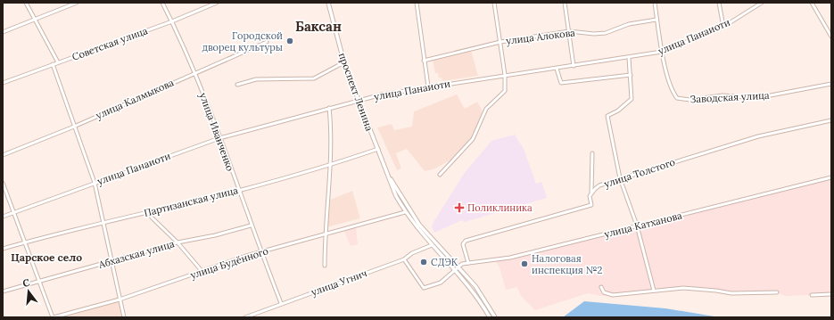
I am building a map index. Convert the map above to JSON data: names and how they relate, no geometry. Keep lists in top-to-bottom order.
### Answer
{
  "streets": {
    "main road": ["проспект Ленина"],
    "street": [
      "улица Алокова",
      "улица Панаиоти",
      "Советская улица",
      "Заводская улица",
      "улица Калмыкова",
      "улица Иванченко",
      "улица Толстого",
      "Партизанская улица",
      "улица Катханова",
      "Абхазская улица",
      "улица Будённого",
      "улица Угнич"
    ]
  },
  "crossings": [
    ["улица Панаиоти", "проспект Ленина"],
    ["улица Панаиоти", "Заводская улица"],
    ["улица Панаиоти", "улица Иванченко"],
    ["Советская улица", "улица Иванченко"],
    ["проспект Ленина", "Партизанская улица"],
    ["проспект Ленина", "улица Катханова"],
    ["проспект Ленина", "улица Будённого"],
    ["проспект Ленина", "улица Угнич"],
    ["улица Калмыкова", "улица Иванченко"],
    ["улица Иванченко", "Партизанская улица"],
    ["улица Иванченко", "Абхазская улица"],
    ["улица Иванченко", "улица Будённого"],
    ["улица Иванченко", "улица Угнич"],
    ["улица Толстого", "улица Катханова"]
  ],
  "districts": ["Баксан", "Царское село"],
  "places": {
    "other": ["Городской дворец культуры", "СДЭК", "Налоговая инспекция №2"],
    "health": ["Поликлиника"]
  },
  "north": "top"
}
